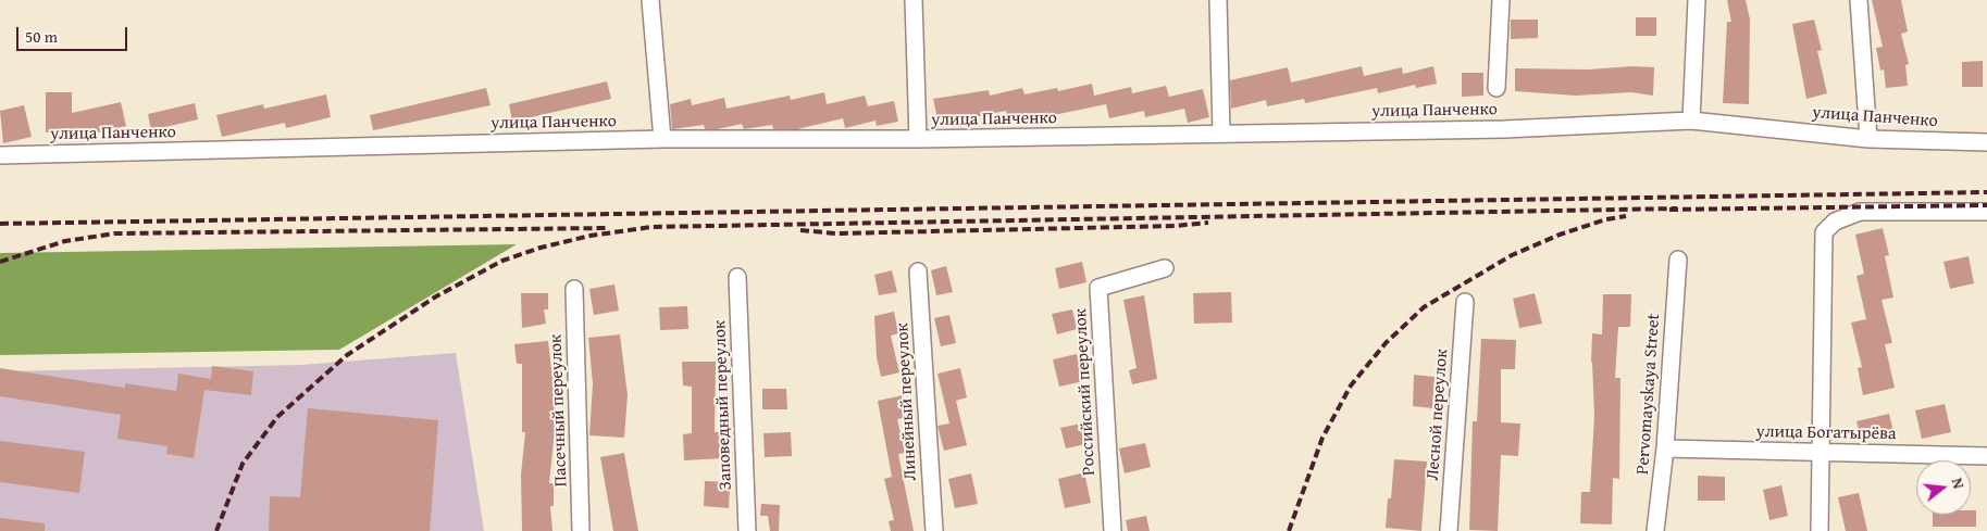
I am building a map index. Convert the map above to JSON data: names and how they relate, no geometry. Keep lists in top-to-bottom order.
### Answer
{
  "streets": {
    "street": [
      "улица Панченко",
      "Российский переулок",
      "Pervomayskaya Street",
      "Линейный переулок",
      "Заповедный переулок",
      "Пасечный переулок",
      "Лесной переулок",
      "улица Богатырёва"
    ]
  },
  "crossings": [
    ["Pervomayskaya Street", "улица Богатырёва"]
  ],
  "scale_bar": "50 m",
  "north": "right"
}
